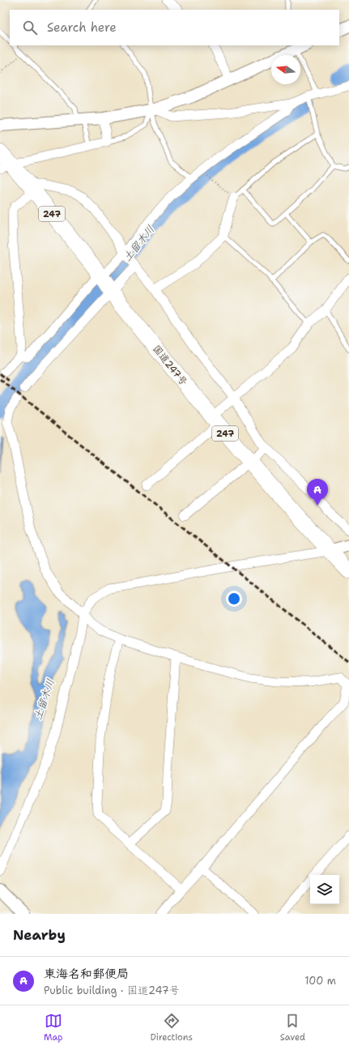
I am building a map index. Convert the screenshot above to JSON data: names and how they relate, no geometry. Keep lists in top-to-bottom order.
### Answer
{
  "streets": {
    "highway": ["247", "国道247号"]
  },
  "water": ["土留木川"],
  "north": "left",
  "page": {
    "search": "Search here",
    "pins": "A",
    "heading": "Nearby",
    "list": [
      {
        "mark": "A",
        "name": "東海名和郵便局",
        "note": "Public building · 国道247号",
        "value": "100 m"
      }
    ],
    "nav": ["Map", "Directions", "Saved"]
  }
}
